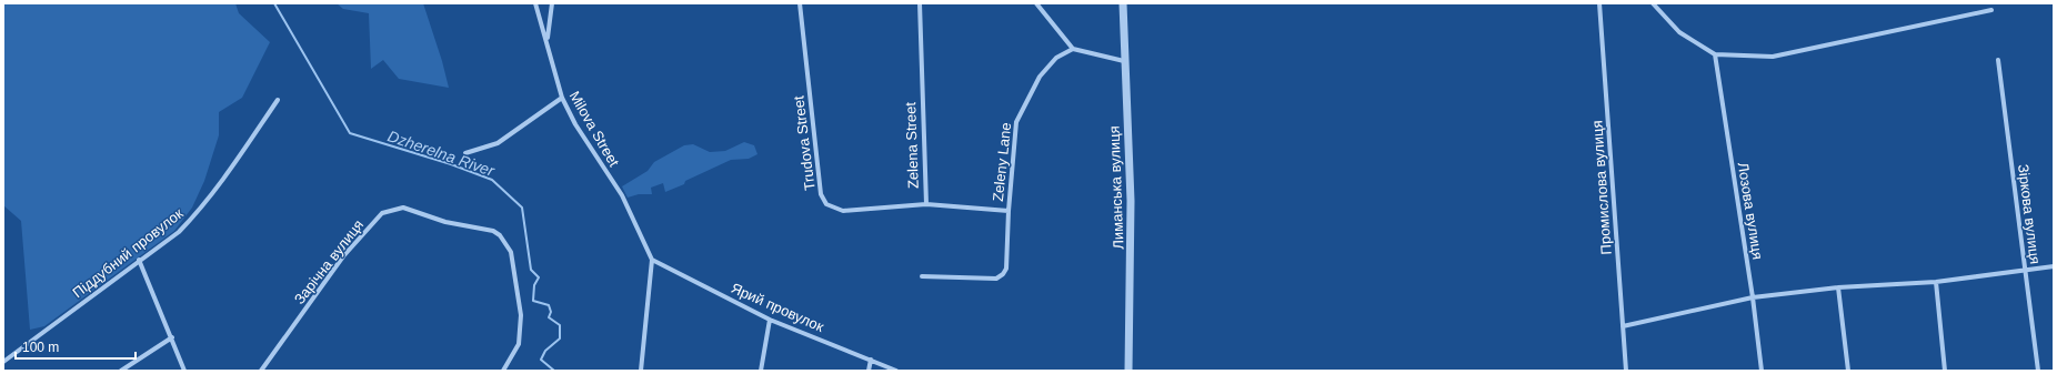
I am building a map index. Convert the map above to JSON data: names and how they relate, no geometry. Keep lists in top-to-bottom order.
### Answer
{
  "streets": {
    "street": [
      "Milova Street",
      "Trudova Street",
      "Zelena Street",
      "Zeleny Lane",
      "Лиманська вулиця",
      "Промислова вулиця",
      "Лозова вулиця",
      "Зіркова вулиця",
      "Піддубний провулок",
      "Зарічна вулиця",
      "Ярий провулок"
    ]
  },
  "crossings": [
    ["Milova Street", "Ярий провулок"],
    ["Trudova Street", "Zelena Street"],
    ["Zelena Street", "Zeleny Lane"]
  ],
  "water": ["Dzherelna River"],
  "scale_bar": "100 m"
}
